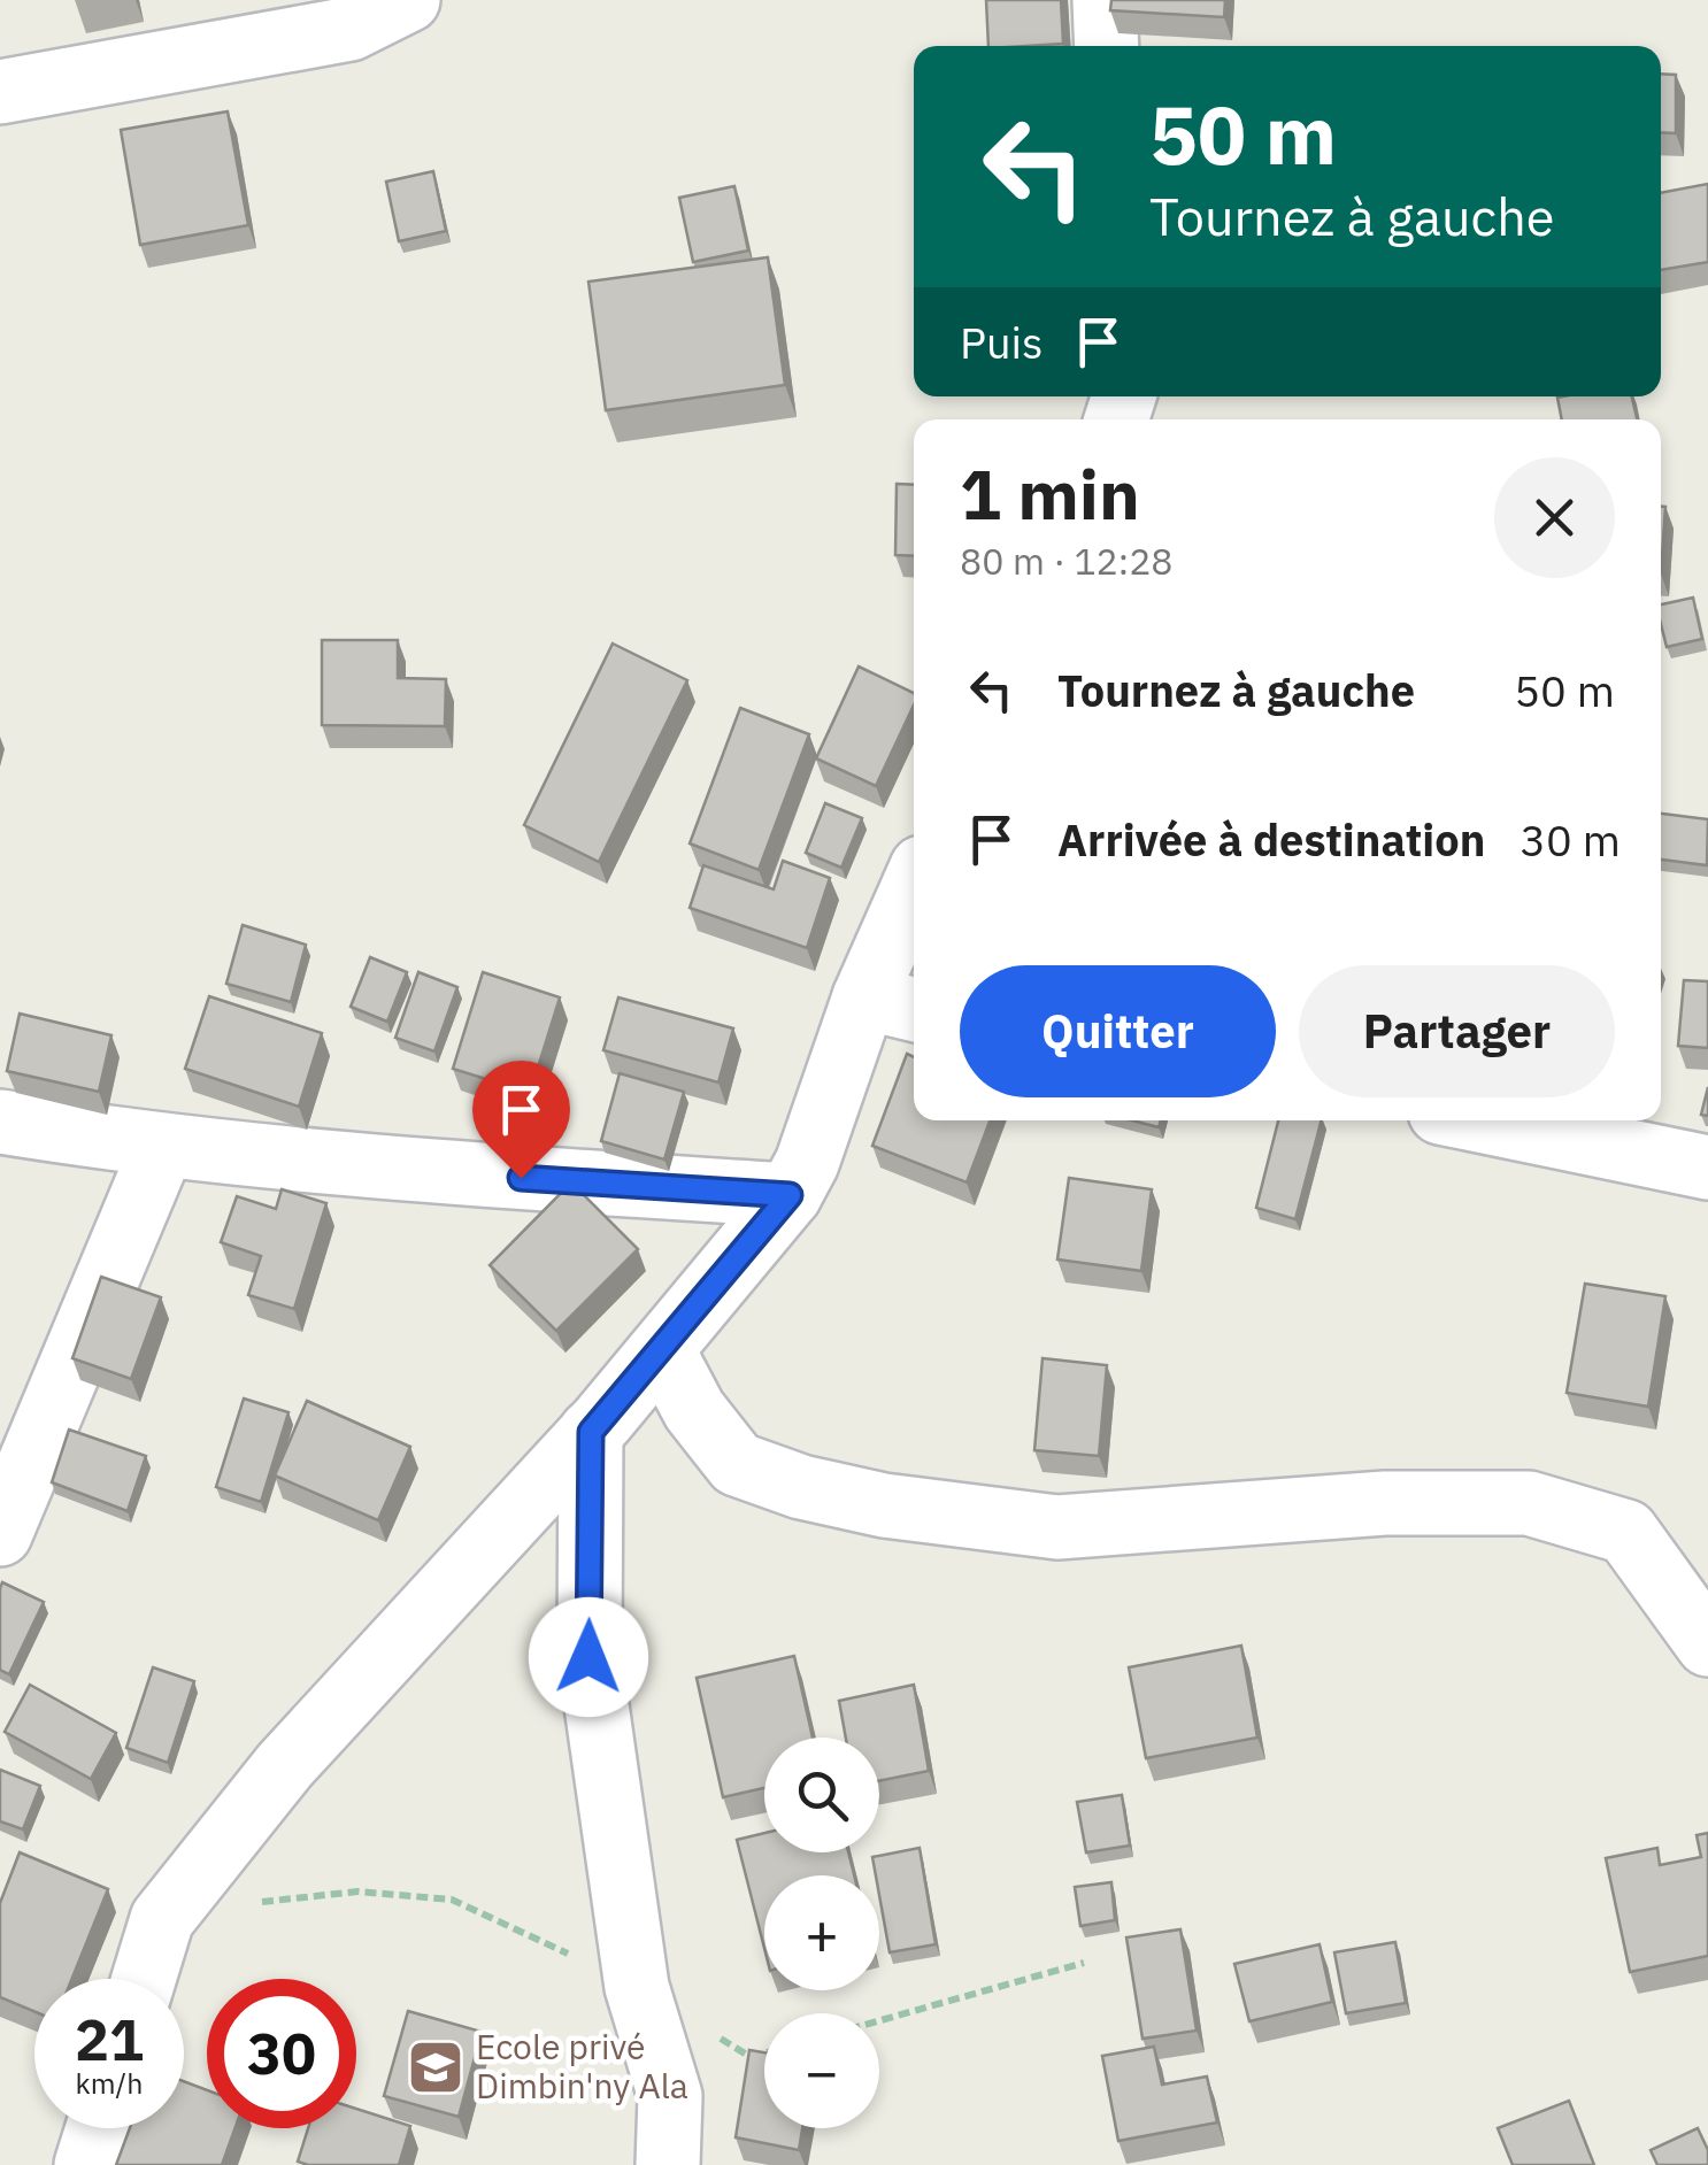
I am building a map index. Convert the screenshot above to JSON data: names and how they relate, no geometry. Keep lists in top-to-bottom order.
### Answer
{
  "places": {
    "school or university": ["Ecole privé Dimbin'ny Ala"]
  },
  "page": {
    "turn": ["50 m", "Tournez à gauche"],
    "then": "Puis",
    "heading": ["1 min", "80 m · 12:28"],
    "list": [
      {
        "name": "Tournez à gauche",
        "value": "50 m"
      },
      {
        "name": "Arrivée à destination",
        "value": "30 m"
      }
    ],
    "buttons": ["Quitter", "Partager"],
    "map_buttons": ["+", "−"],
    "speed": "21 km/h",
    "limit": "30"
  }
}
